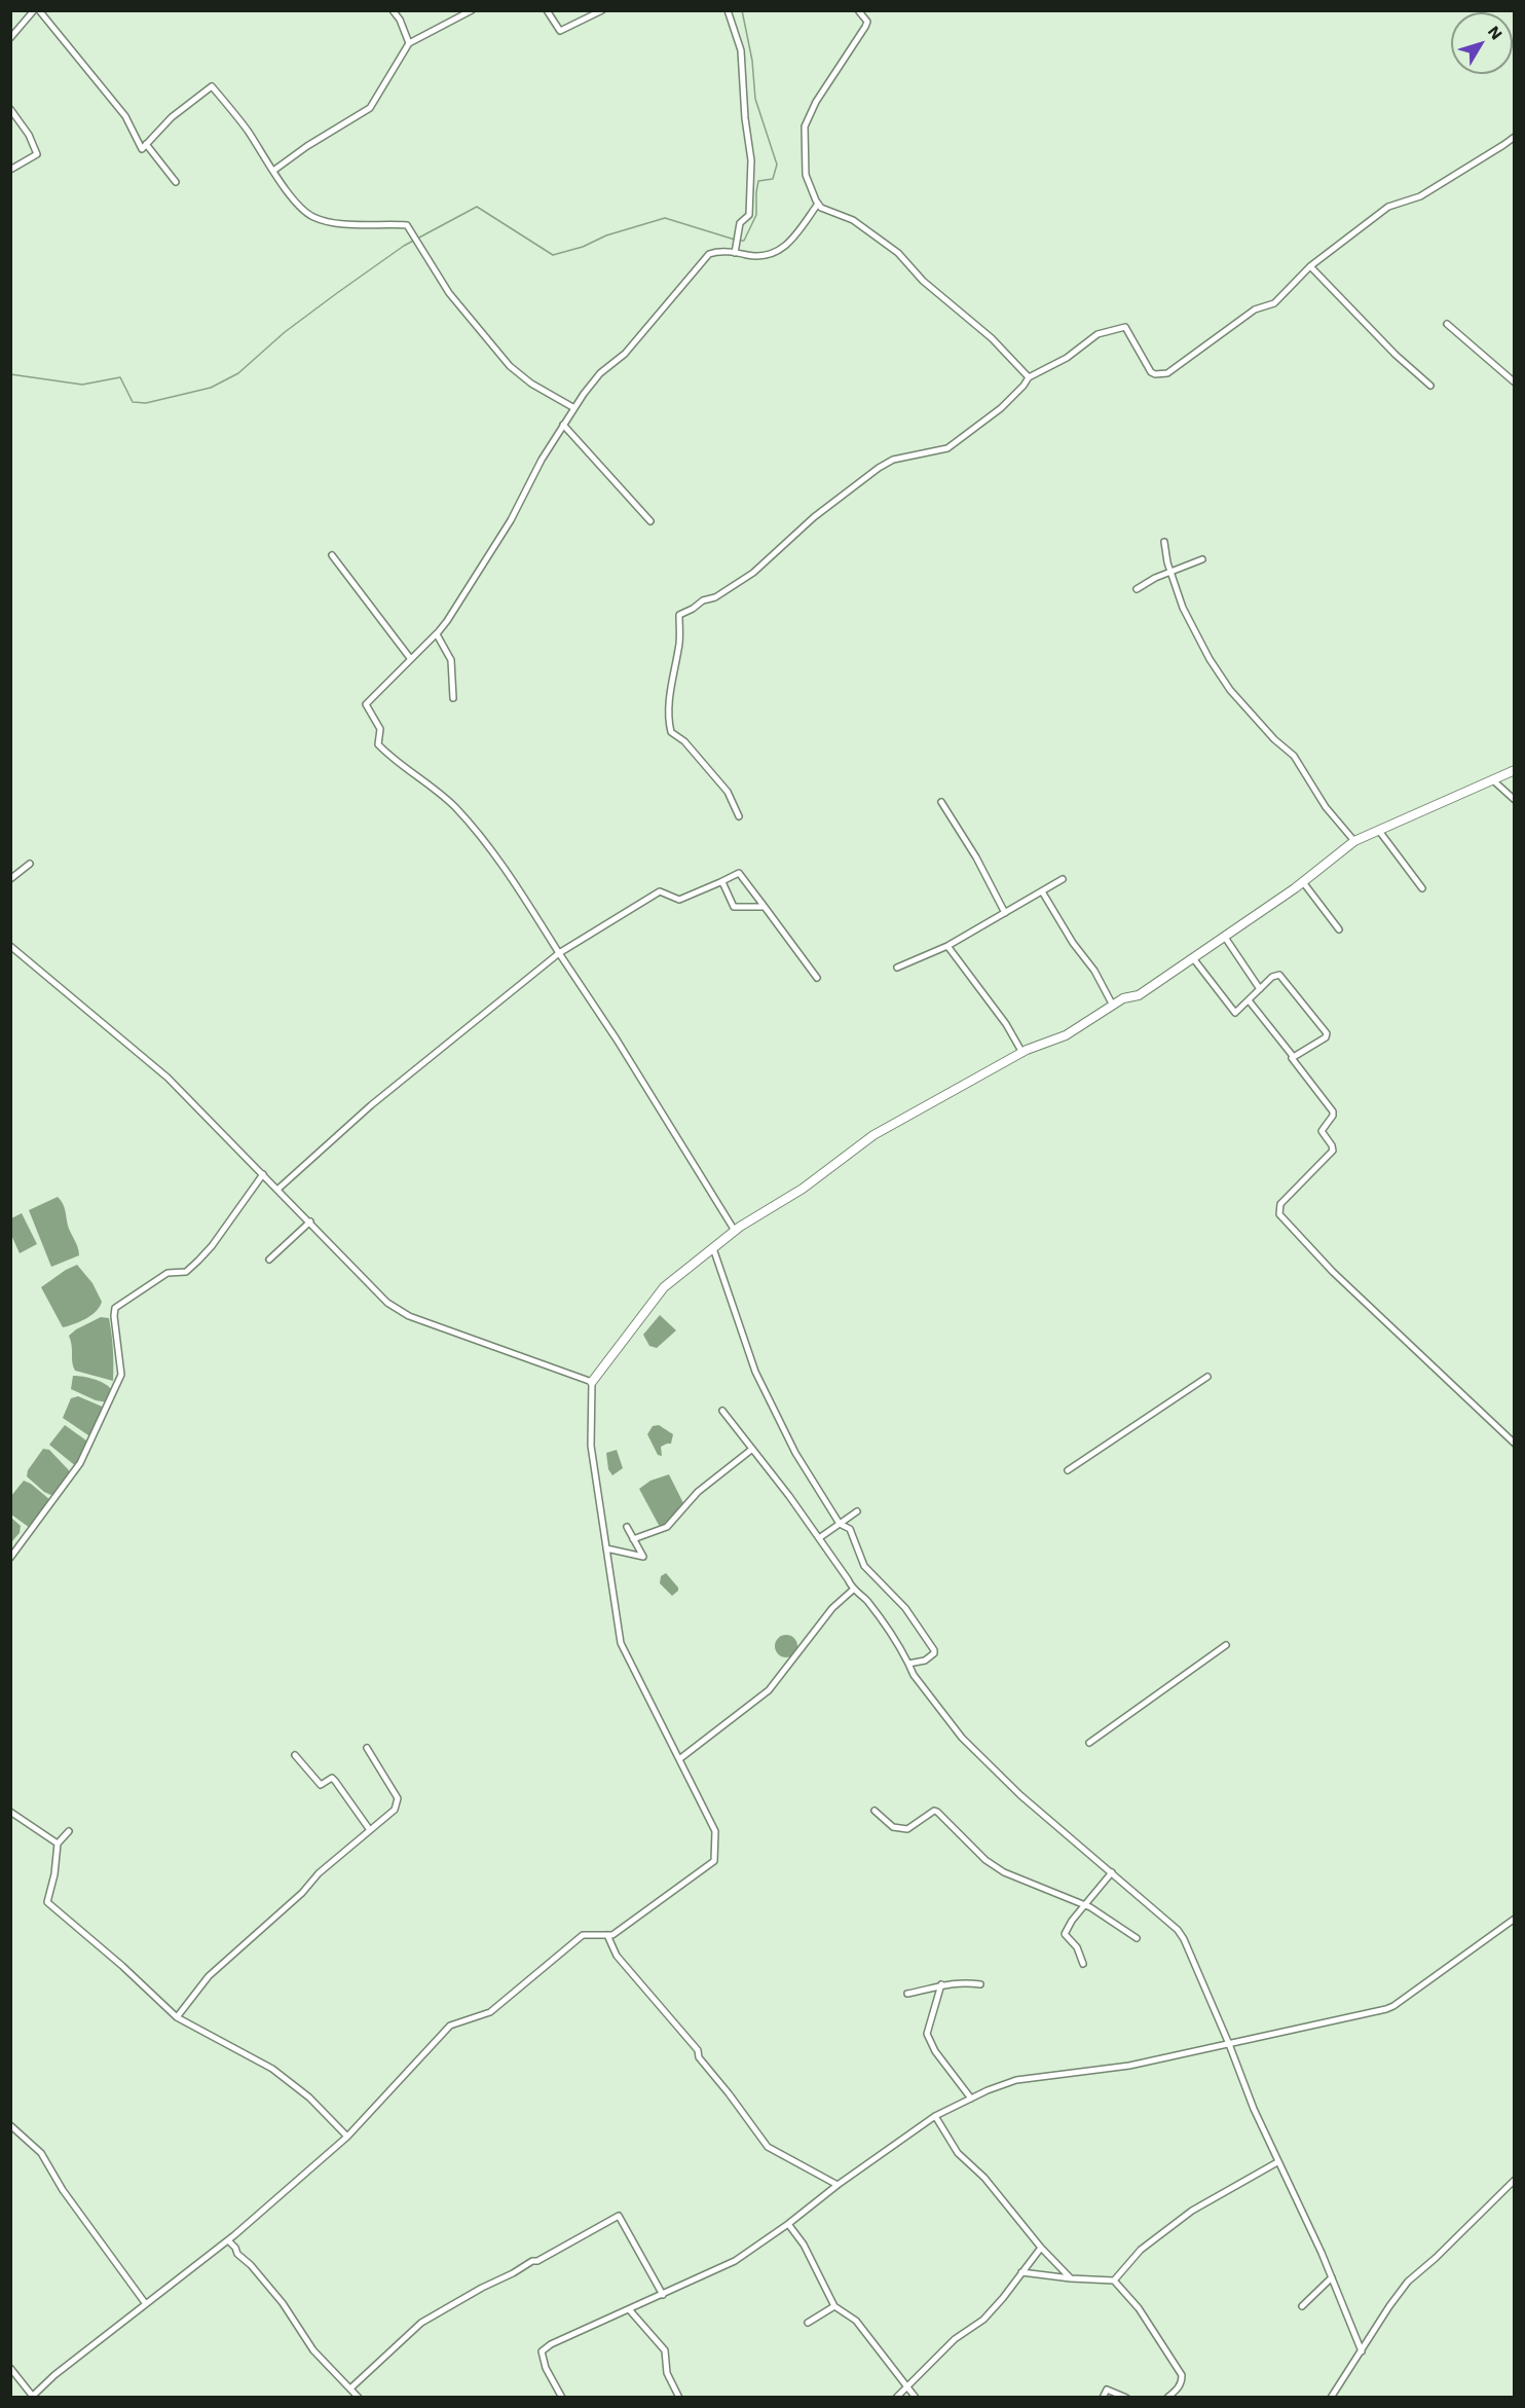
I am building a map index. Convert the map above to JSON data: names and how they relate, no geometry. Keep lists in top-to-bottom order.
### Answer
{
  "north": "top right"
}
